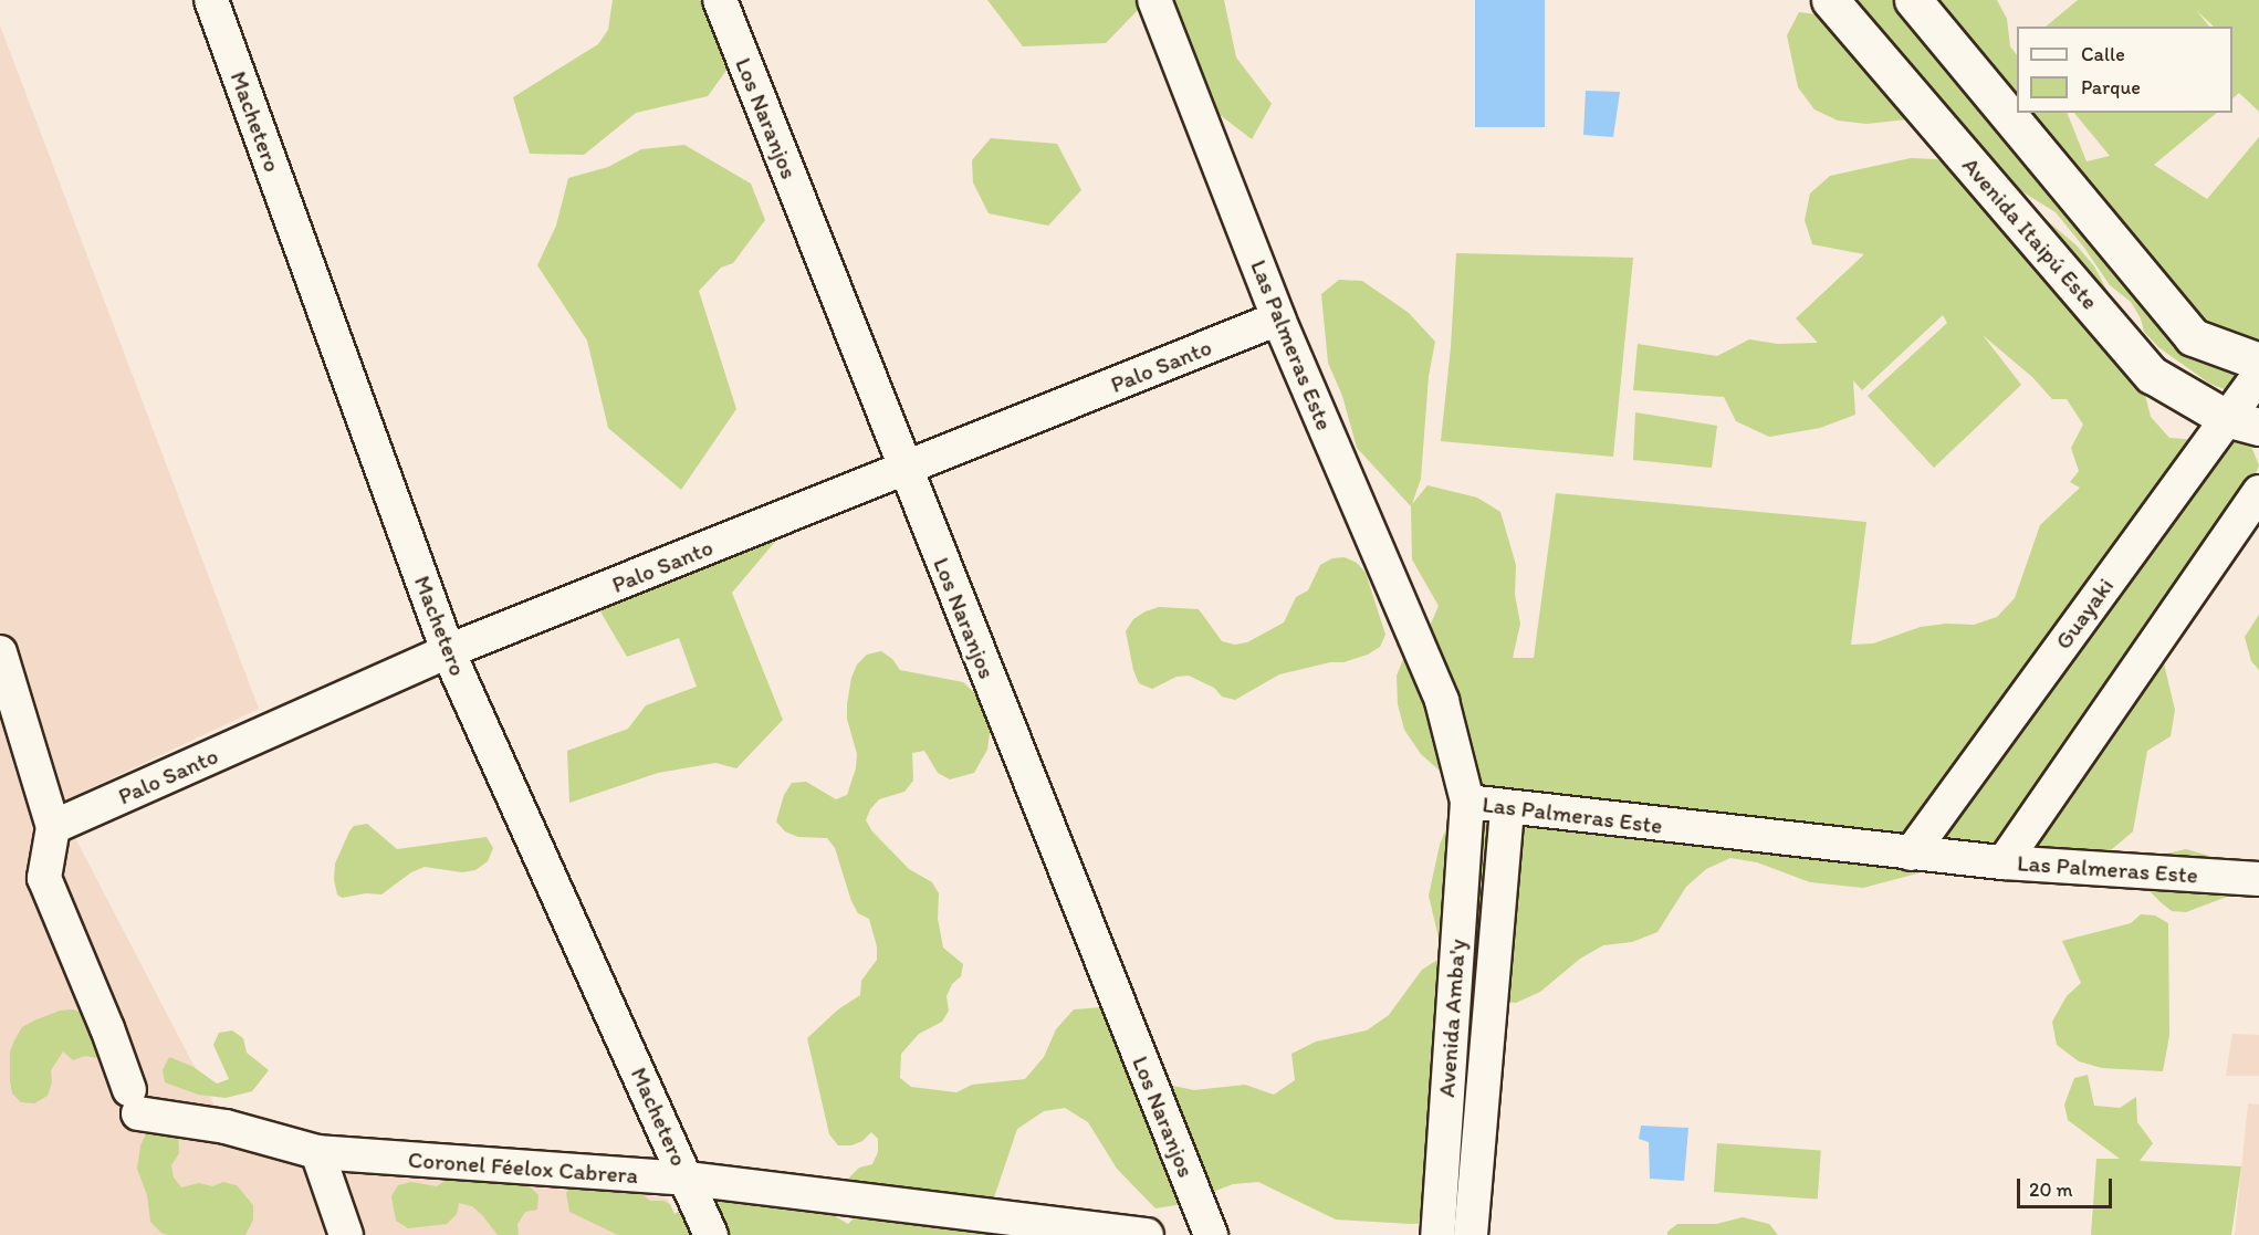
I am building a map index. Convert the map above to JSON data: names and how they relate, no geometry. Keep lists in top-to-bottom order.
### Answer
{
  "streets": {
    "street": [
      "Los Naranjos",
      "Machetero",
      "Avenida Itaipú Este",
      "Las Palmeras Este",
      "Palo Santo",
      "Guayaki",
      "Avenida Amba'y",
      "Coronel Féelox Cabrera"
    ]
  },
  "crossings": [
    ["Los Naranjos", "Palo Santo"],
    ["Machetero", "Palo Santo"],
    ["Machetero", "Coronel Féelox Cabrera"],
    ["Avenida Itaipú Este", "Guayaki"],
    ["Las Palmeras Este", "Palo Santo"],
    ["Las Palmeras Este", "Guayaki"],
    ["Las Palmeras Este", "Avenida Amba'y"],
    ["Palo Santo", "Coronel Féelox Cabrera"]
  ],
  "legend": ["Calle", "Parque"],
  "scale_bar": "20 m"
}
